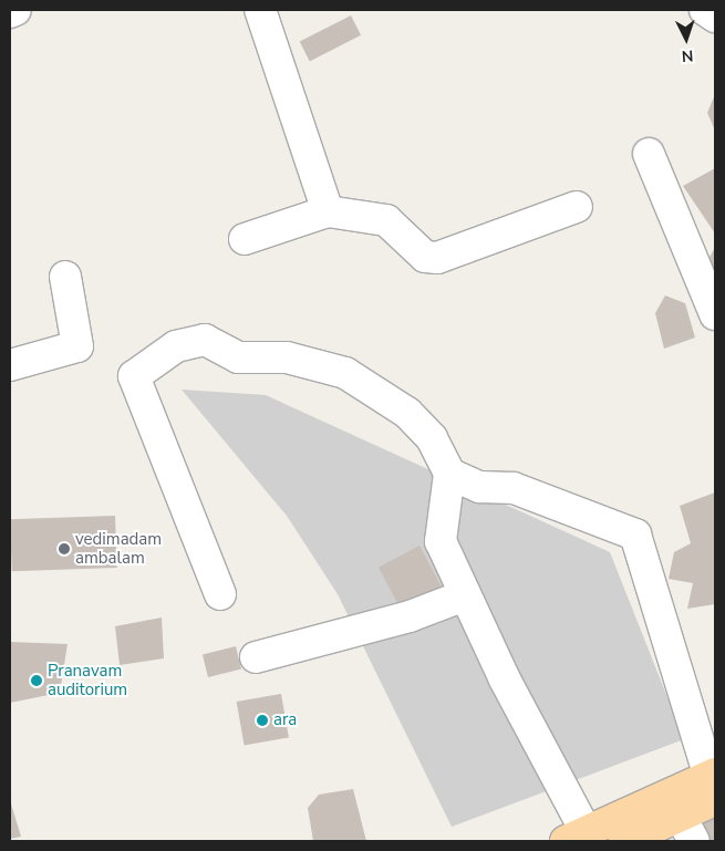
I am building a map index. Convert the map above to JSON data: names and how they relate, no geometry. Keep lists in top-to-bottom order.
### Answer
{
  "places": ["vedimadam ambalam", "Pranavam auditorium", "ara"],
  "north": "bottom"
}
